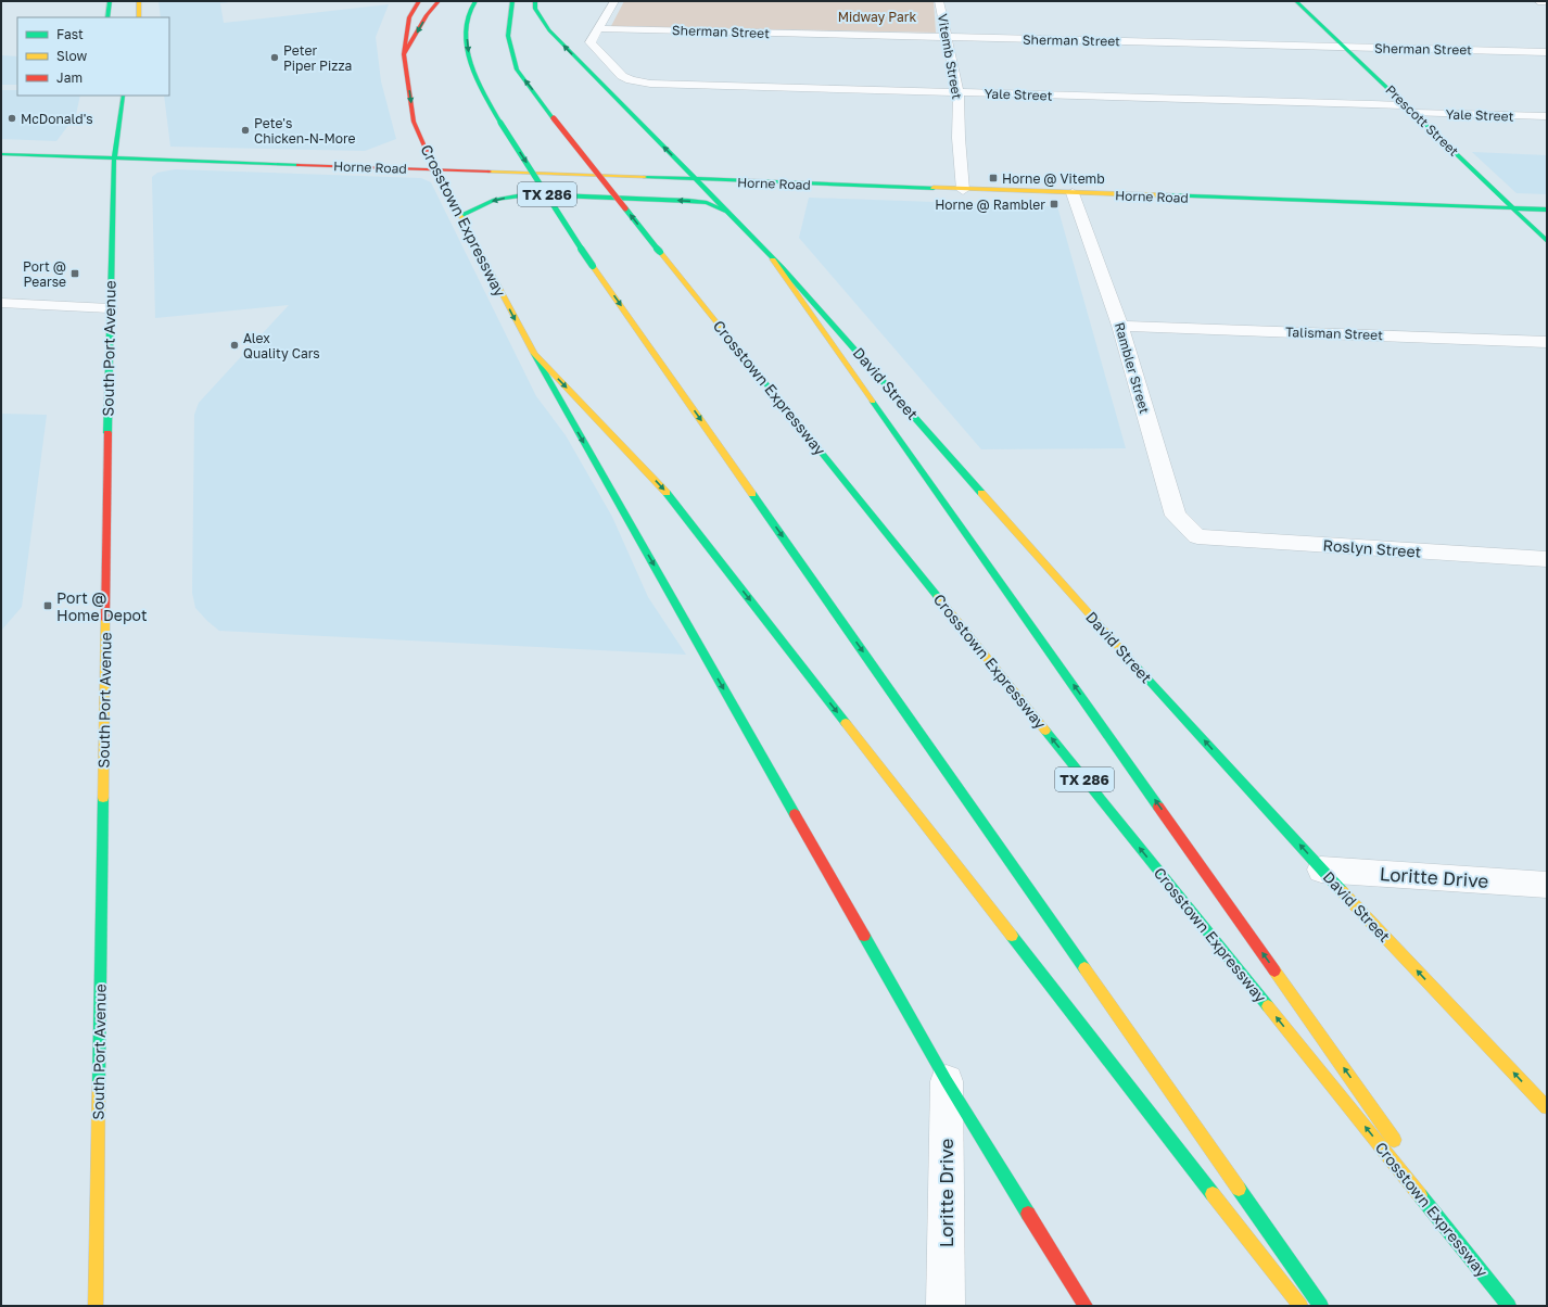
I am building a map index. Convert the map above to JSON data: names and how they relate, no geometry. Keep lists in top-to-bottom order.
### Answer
{
  "streets": {
    "main road": [
      "Prescott Street",
      "Horne Road",
      "TX 286",
      "Crosstown Expressway",
      "South Port Avenue",
      "David Street"
    ],
    "street": [
      "Sherman Street",
      "Vitemb Street",
      "Yale Street",
      "Talisman Street",
      "Rambler Street",
      "Roslyn Street",
      "Loritte Drive"
    ]
  },
  "crossings": [
    ["Sherman Street", "Vitemb Street"],
    ["Sherman Street", "Yale Street"],
    ["Sherman Street", "Prescott Street"],
    ["Vitemb Street", "Yale Street"],
    ["Vitemb Street", "Horne Road"],
    ["Yale Street", "Prescott Street"],
    ["Prescott Street", "Horne Road"],
    ["Horne Road", "Crosstown Expressway"],
    ["Horne Road", "South Port Avenue"],
    ["Horne Road", "Rambler Street"],
    ["Horne Road", "David Street"],
    ["Crosstown Expressway", "Loritte Drive"],
    ["Talisman Street", "Rambler Street"],
    ["Rambler Street", "Roslyn Street"],
    ["David Street", "Loritte Drive"]
  ],
  "parks": ["Midway Park"],
  "places": {
    "other": [
      "Peter Piper Pizza",
      "McDonald's",
      "Pete's Chicken-N-More",
      "Alex Quality Cars"
    ],
    "transit": [
      "Horne @ Vitemb",
      "Horne @ Rambler",
      "Port @ Pearse",
      "Port @ Home Depot"
    ]
  },
  "legend": ["Fast", "Slow", "Jam"]
}
